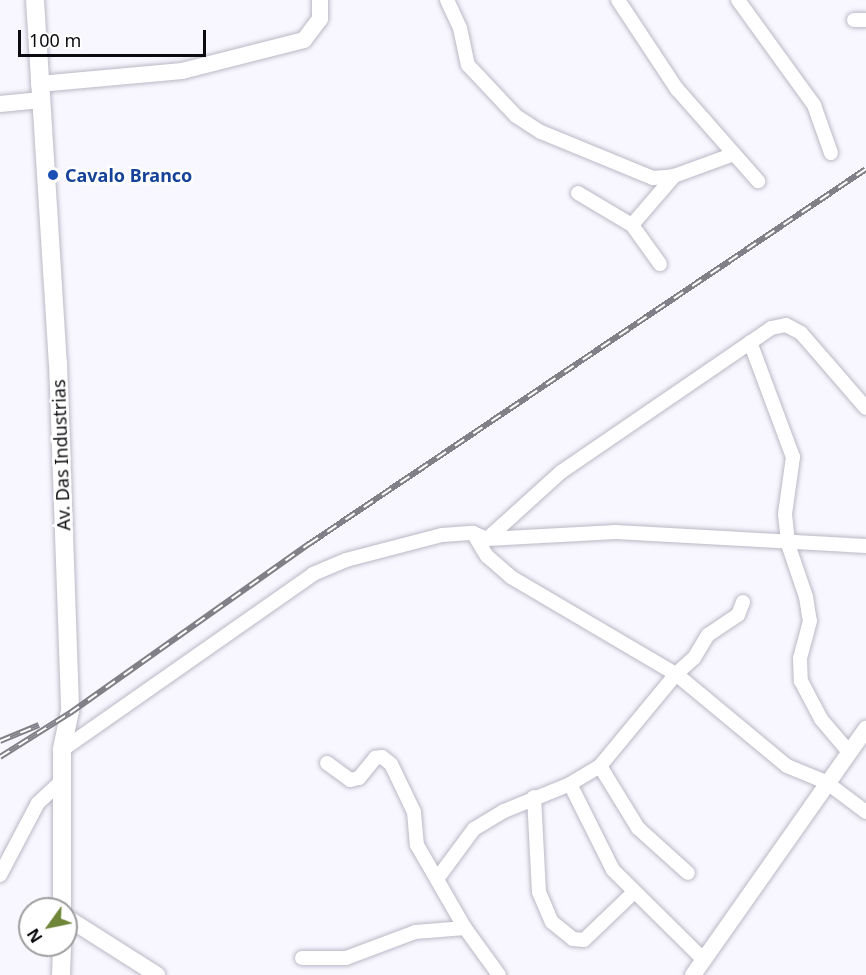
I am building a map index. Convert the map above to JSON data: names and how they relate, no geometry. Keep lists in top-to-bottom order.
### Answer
{
  "streets": {
    "main road": ["Av. Das Industrias"]
  },
  "places": ["Cavalo Branco"],
  "scale_bar": "100 m",
  "north": "bottom left"
}
